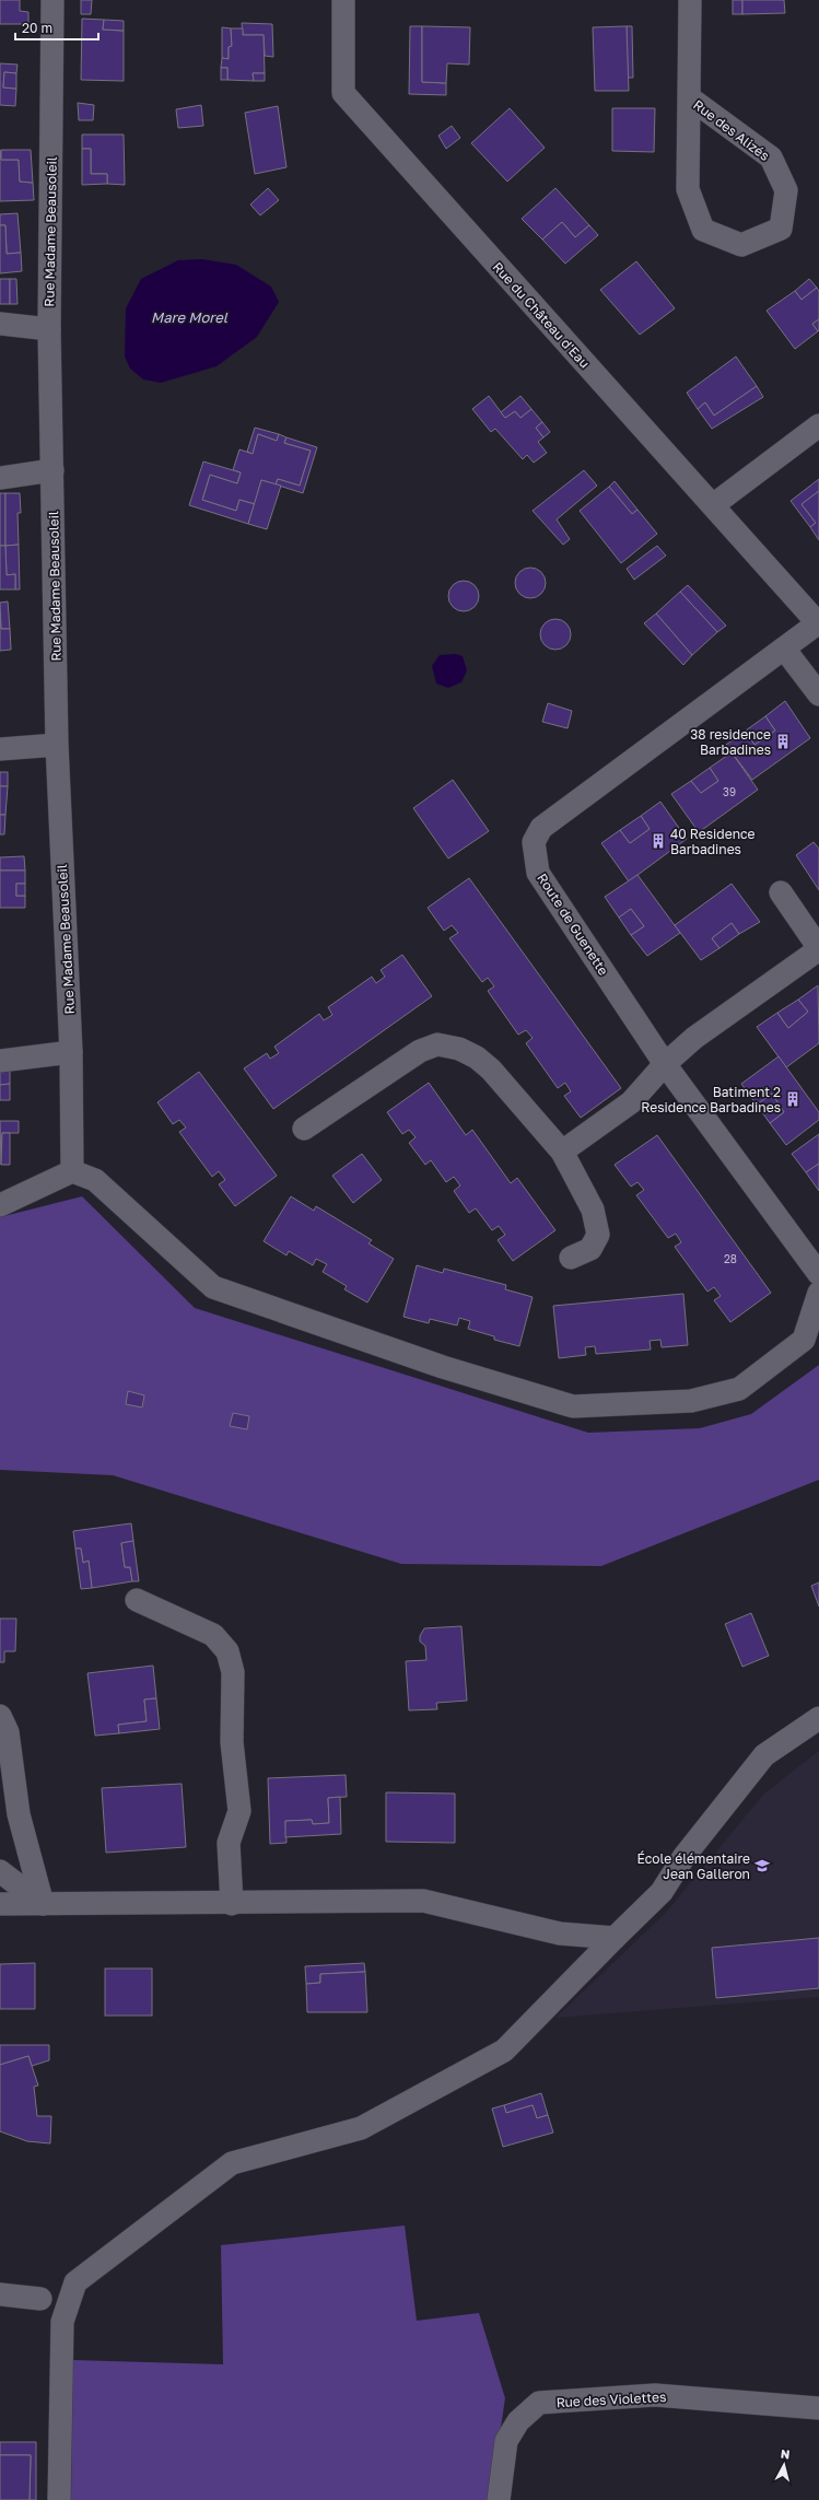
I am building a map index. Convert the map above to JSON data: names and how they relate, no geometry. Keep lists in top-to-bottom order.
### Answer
{
  "streets": {
    "street": [
      "Rue des Alizés",
      "Rue Madame Beausoleil",
      "Rue du Château d'Eau",
      "Route de Guenette",
      "Rue des Violettes"
    ]
  },
  "crossings": [
    ["Rue du Château d'Eau", "Route de Guenette"]
  ],
  "water": ["Mare Morel"],
  "places": {
    "building": ["38 residence Barbadines", "40 Residence Barbadines", "Batiment 2 Residence Barbadines"],
    "school or university": ["École élémentaire Jean Galleron"]
  },
  "house_numbers": ["39", "28"],
  "scale_bar": "20 m",
  "north": "top"
}
